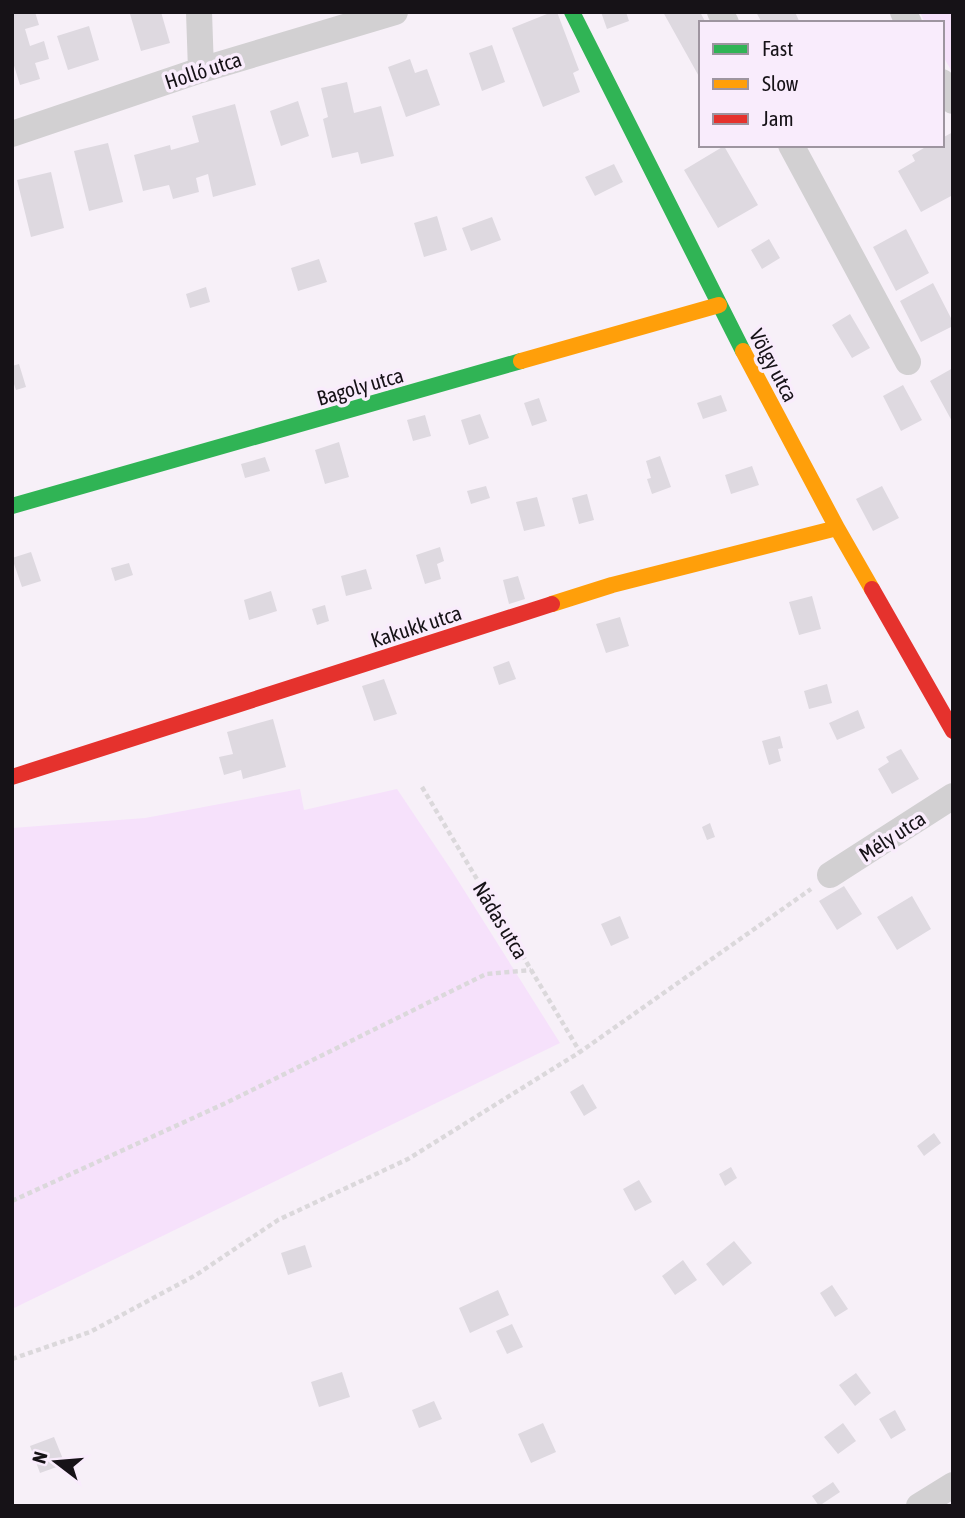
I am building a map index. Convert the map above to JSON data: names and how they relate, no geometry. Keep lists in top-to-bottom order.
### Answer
{
  "streets": {
    "street": [
      "Holló utca",
      "Völgy utca",
      "Bagoly utca",
      "Kakukk utca",
      "Mély utca"
    ],
    "path": ["Nádas utca"]
  },
  "crossings": [
    ["Völgy utca", "Bagoly utca"],
    ["Völgy utca", "Kakukk utca"]
  ],
  "legend": ["Fast", "Slow", "Jam"],
  "north": "left"
}
